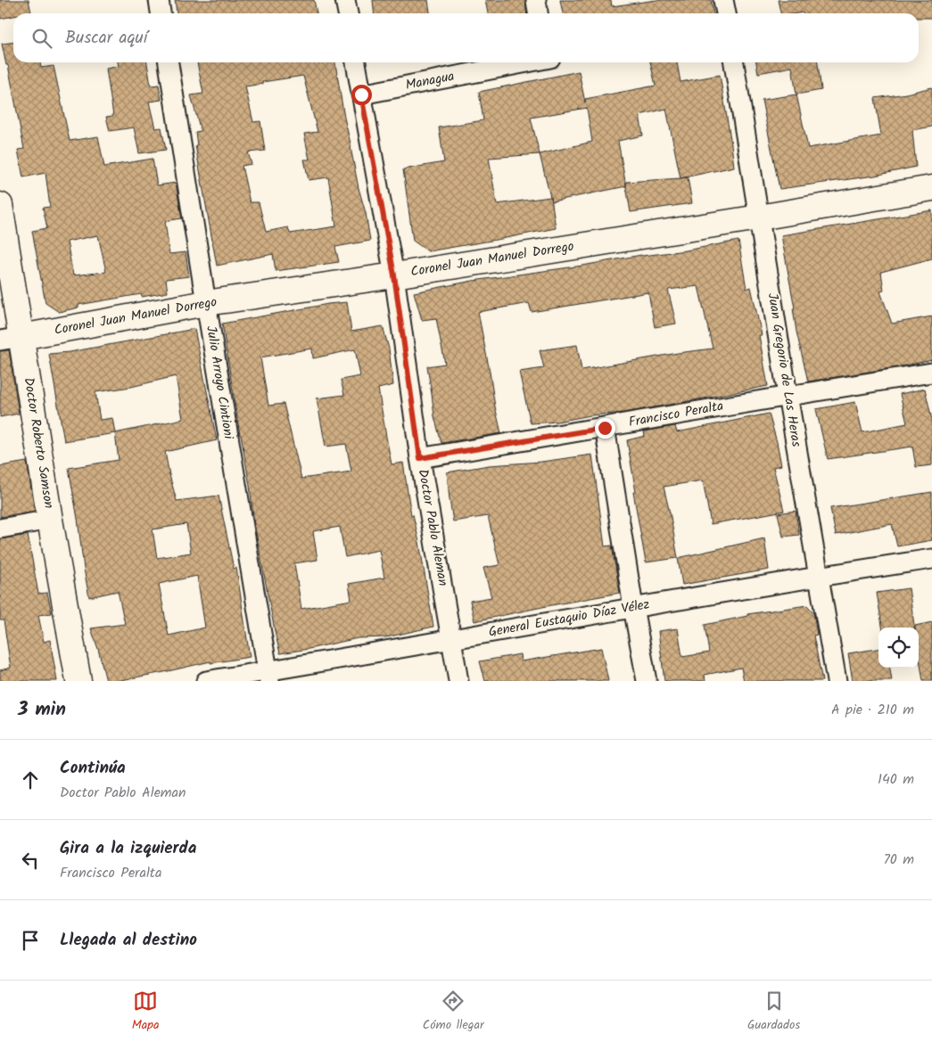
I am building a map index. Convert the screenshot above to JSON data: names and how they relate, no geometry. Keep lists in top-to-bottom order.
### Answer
{
  "streets": {
    "street": [
      "Managua",
      "Coronel Juan Manuel Dorrego",
      "Juan Gregorio de Las Heras",
      "Julio Arroyo Cintioni",
      "Francisco Peralta",
      "Doctor Roberto Samson",
      "Doctor Pablo Aleman",
      "General Eustaquio Díaz Vélez"
    ]
  },
  "crossings": [
    ["Managua", "Doctor Pablo Aleman"],
    ["Coronel Juan Manuel Dorrego", "Juan Gregorio de Las Heras"],
    ["Coronel Juan Manuel Dorrego", "Julio Arroyo Cintioni"],
    ["Coronel Juan Manuel Dorrego", "Doctor Roberto Samson"],
    ["Coronel Juan Manuel Dorrego", "Doctor Pablo Aleman"],
    ["Juan Gregorio de Las Heras", "Francisco Peralta"],
    ["Juan Gregorio de Las Heras", "General Eustaquio Díaz Vélez"],
    ["Julio Arroyo Cintioni", "General Eustaquio Díaz Vélez"],
    ["Francisco Peralta", "Doctor Pablo Aleman"],
    ["Doctor Pablo Aleman", "General Eustaquio Díaz Vélez"]
  ],
  "page": {
    "search": "Buscar aquí",
    "heading": ["3 min", "A pie · 210 m"],
    "list": [
      ["Continúa", "Doctor Pablo Aleman", "140 m"],
      ["Gira a la izquierda", "Francisco Peralta", "70 m"],
      "Llegada al destino"
    ],
    "nav": ["Mapa", "Cómo llegar", "Guardados"]
  }
}
